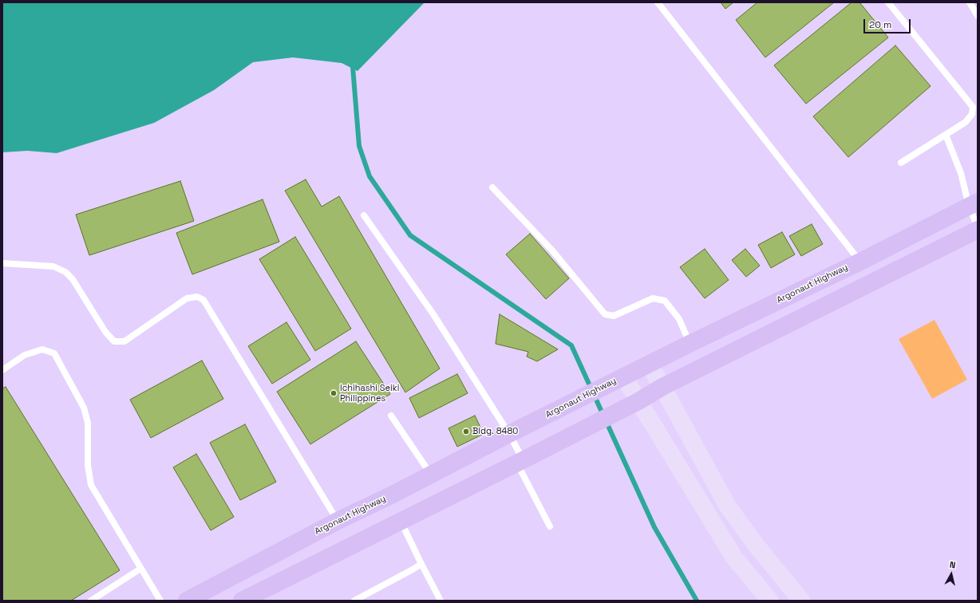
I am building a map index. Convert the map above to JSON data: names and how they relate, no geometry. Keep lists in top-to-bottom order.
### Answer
{
  "streets": {
    "main road": ["Argonaut Highway"]
  },
  "places": ["Ichihashi Seiki Philippines", "Bldg. 8480"],
  "scale_bar": "20 m",
  "north": "top"
}
